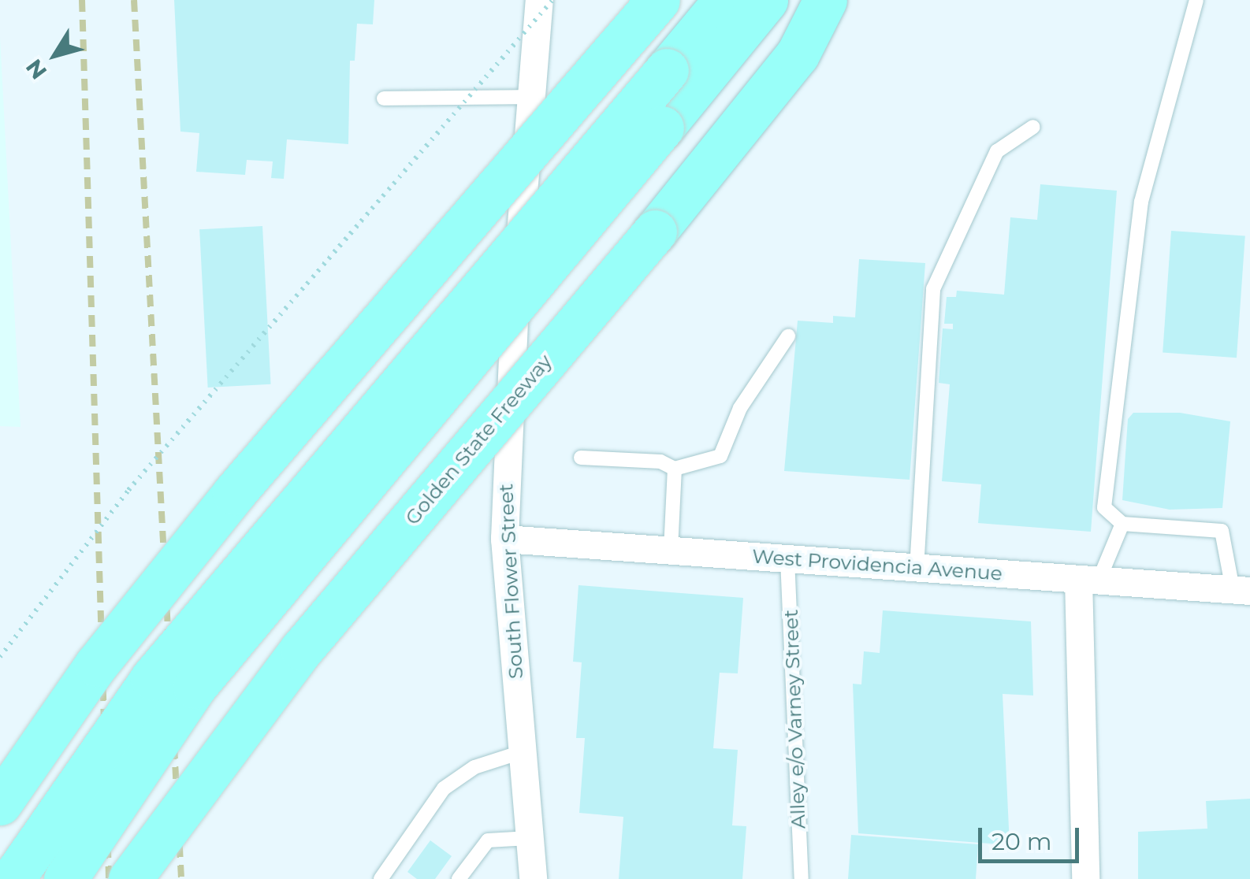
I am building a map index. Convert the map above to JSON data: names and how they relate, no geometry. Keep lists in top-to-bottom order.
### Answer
{
  "streets": {
    "highway": ["Golden State Freeway"],
    "street": ["West Providencia Avenue", "South Flower Street"],
    "lane": ["Alley e/o Varney Street"]
  },
  "crossings": [
    ["West Providencia Avenue", "South Flower Street"],
    ["West Providencia Avenue", "Alley e/o Varney Street"]
  ],
  "scale_bar": "20 m",
  "north": "bottom left"
}
